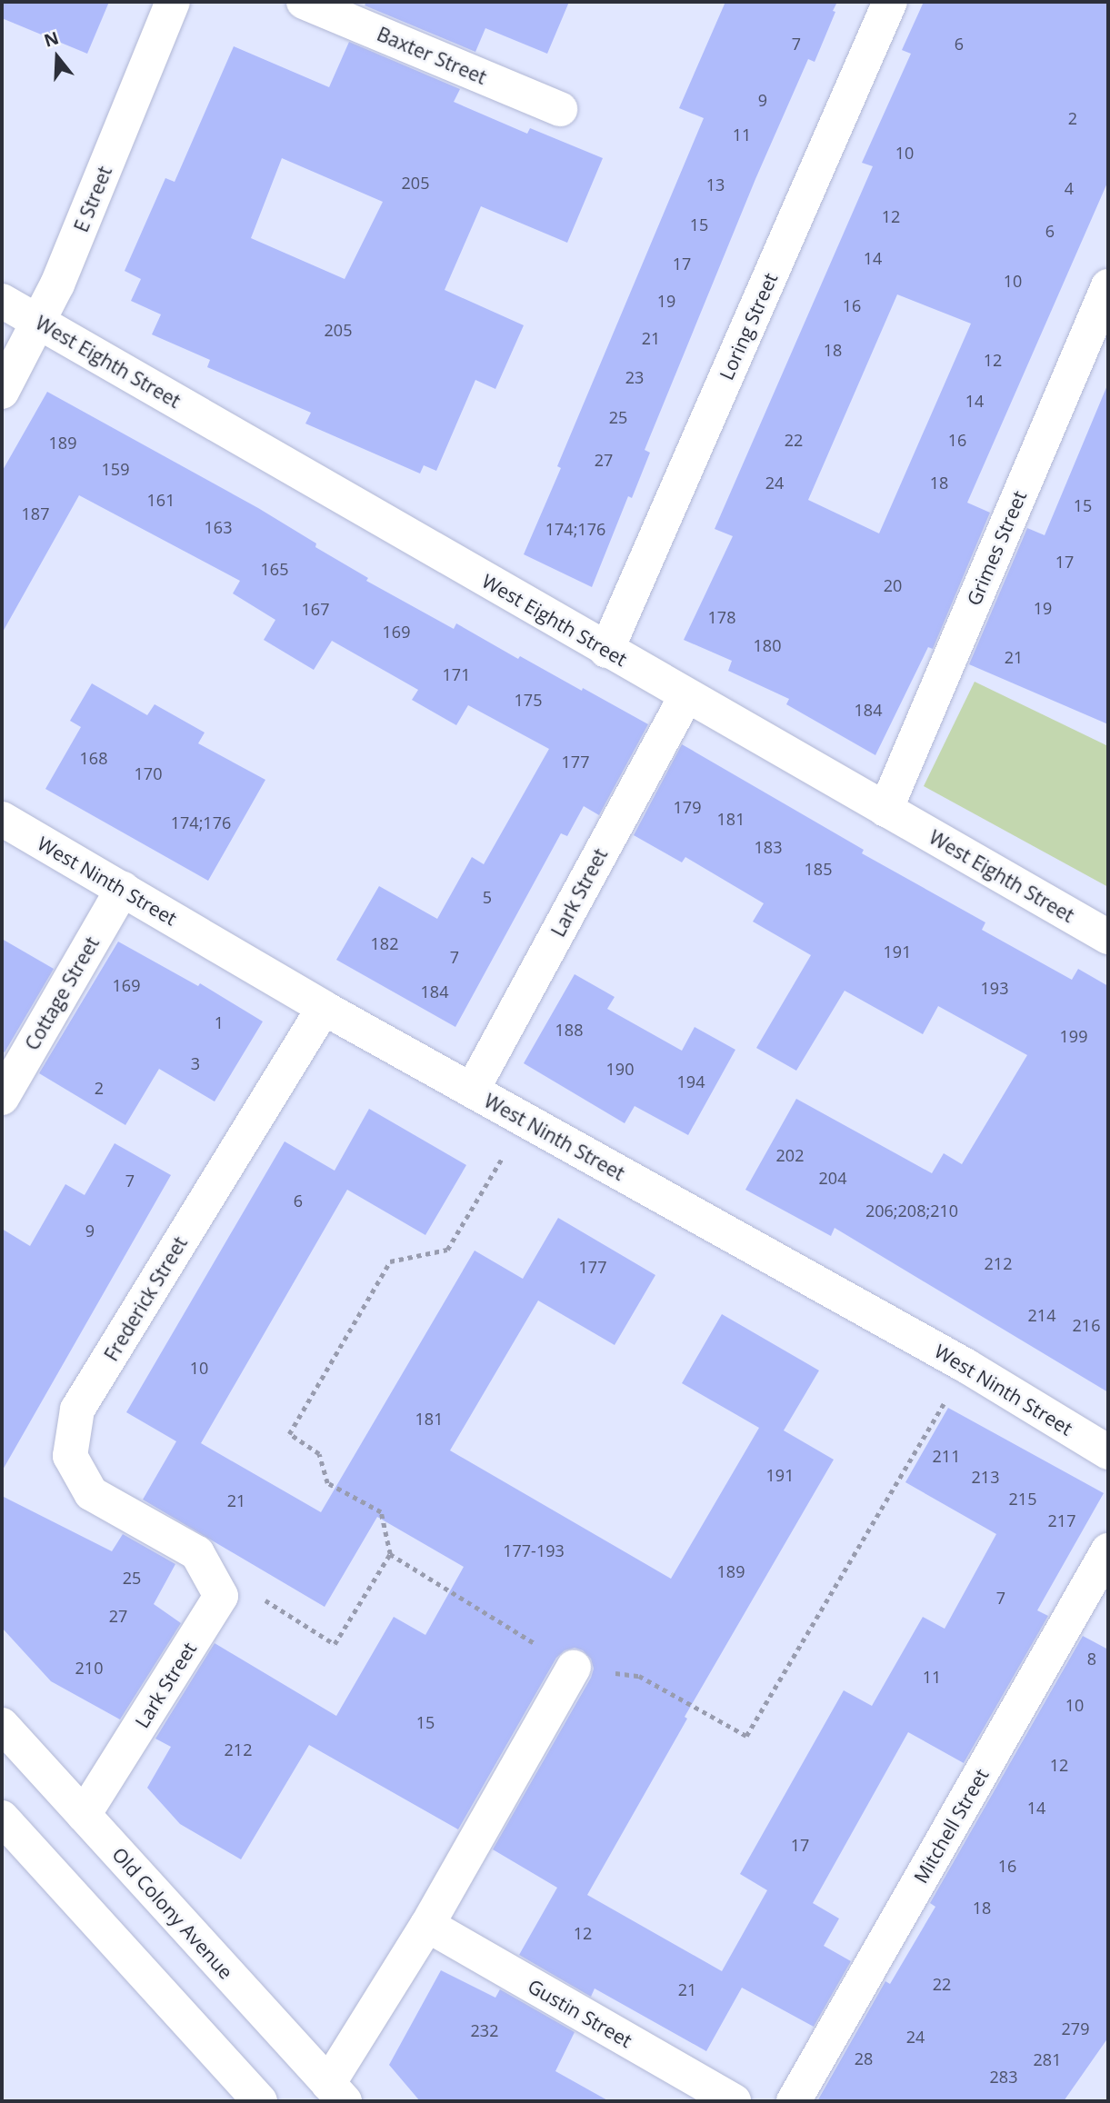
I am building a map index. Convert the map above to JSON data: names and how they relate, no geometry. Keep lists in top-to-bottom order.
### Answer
{
  "streets": {
    "street": [
      "Baxter Street",
      "E Street",
      "Loring Street",
      "West Eighth Street",
      "Grimes Street",
      "West Ninth Street",
      "Lark Street",
      "Cottage Street",
      "Frederick Street",
      "Mitchell Street",
      "Old Colony Avenue",
      "Gustin Street"
    ]
  },
  "crossings": [
    ["E Street", "West Eighth Street"],
    ["Loring Street", "West Eighth Street"],
    ["West Eighth Street", "Grimes Street"],
    ["West Eighth Street", "Lark Street"],
    ["West Ninth Street", "Lark Street"],
    ["West Ninth Street", "Cottage Street"],
    ["West Ninth Street", "Frederick Street"],
    ["Lark Street", "Frederick Street"],
    ["Lark Street", "Old Colony Avenue"]
  ],
  "house_numbers": [
    "7",
    "6",
    "9",
    "2",
    "11",
    "10",
    "205",
    "13",
    "4",
    "12",
    "15",
    "6",
    "14",
    "17",
    "10",
    "19",
    "16",
    "205",
    "21",
    "18",
    "12",
    "23",
    "14",
    "25",
    "22",
    "16",
    "189",
    "27",
    "159",
    "24",
    "18",
    "161",
    "15",
    "187",
    "163",
    "174;176",
    "17",
    "165",
    "20",
    "19",
    "167",
    "178",
    "169",
    "180",
    "21",
    "171",
    "175",
    "184",
    "168",
    "177",
    "170",
    "179",
    "181",
    "174;176",
    "183",
    "185",
    "5",
    "182",
    "191",
    "7",
    "169",
    "193",
    "184",
    "1",
    "188",
    "199",
    "3",
    "190",
    "194",
    "2",
    "202",
    "204",
    "7",
    "6",
    "206;208;210",
    "9",
    "212",
    "177",
    "214",
    "216",
    "10",
    "181",
    "211",
    "191",
    "213",
    "215",
    "21",
    "217",
    "177-193",
    "189",
    "25",
    "7",
    "27",
    "8",
    "210",
    "11",
    "10",
    "15",
    "212",
    "12",
    "14",
    "17",
    "16",
    "18",
    "12",
    "22",
    "21",
    "279",
    "232",
    "24",
    "28",
    "281",
    "283"
  ],
  "north": "top"
}
